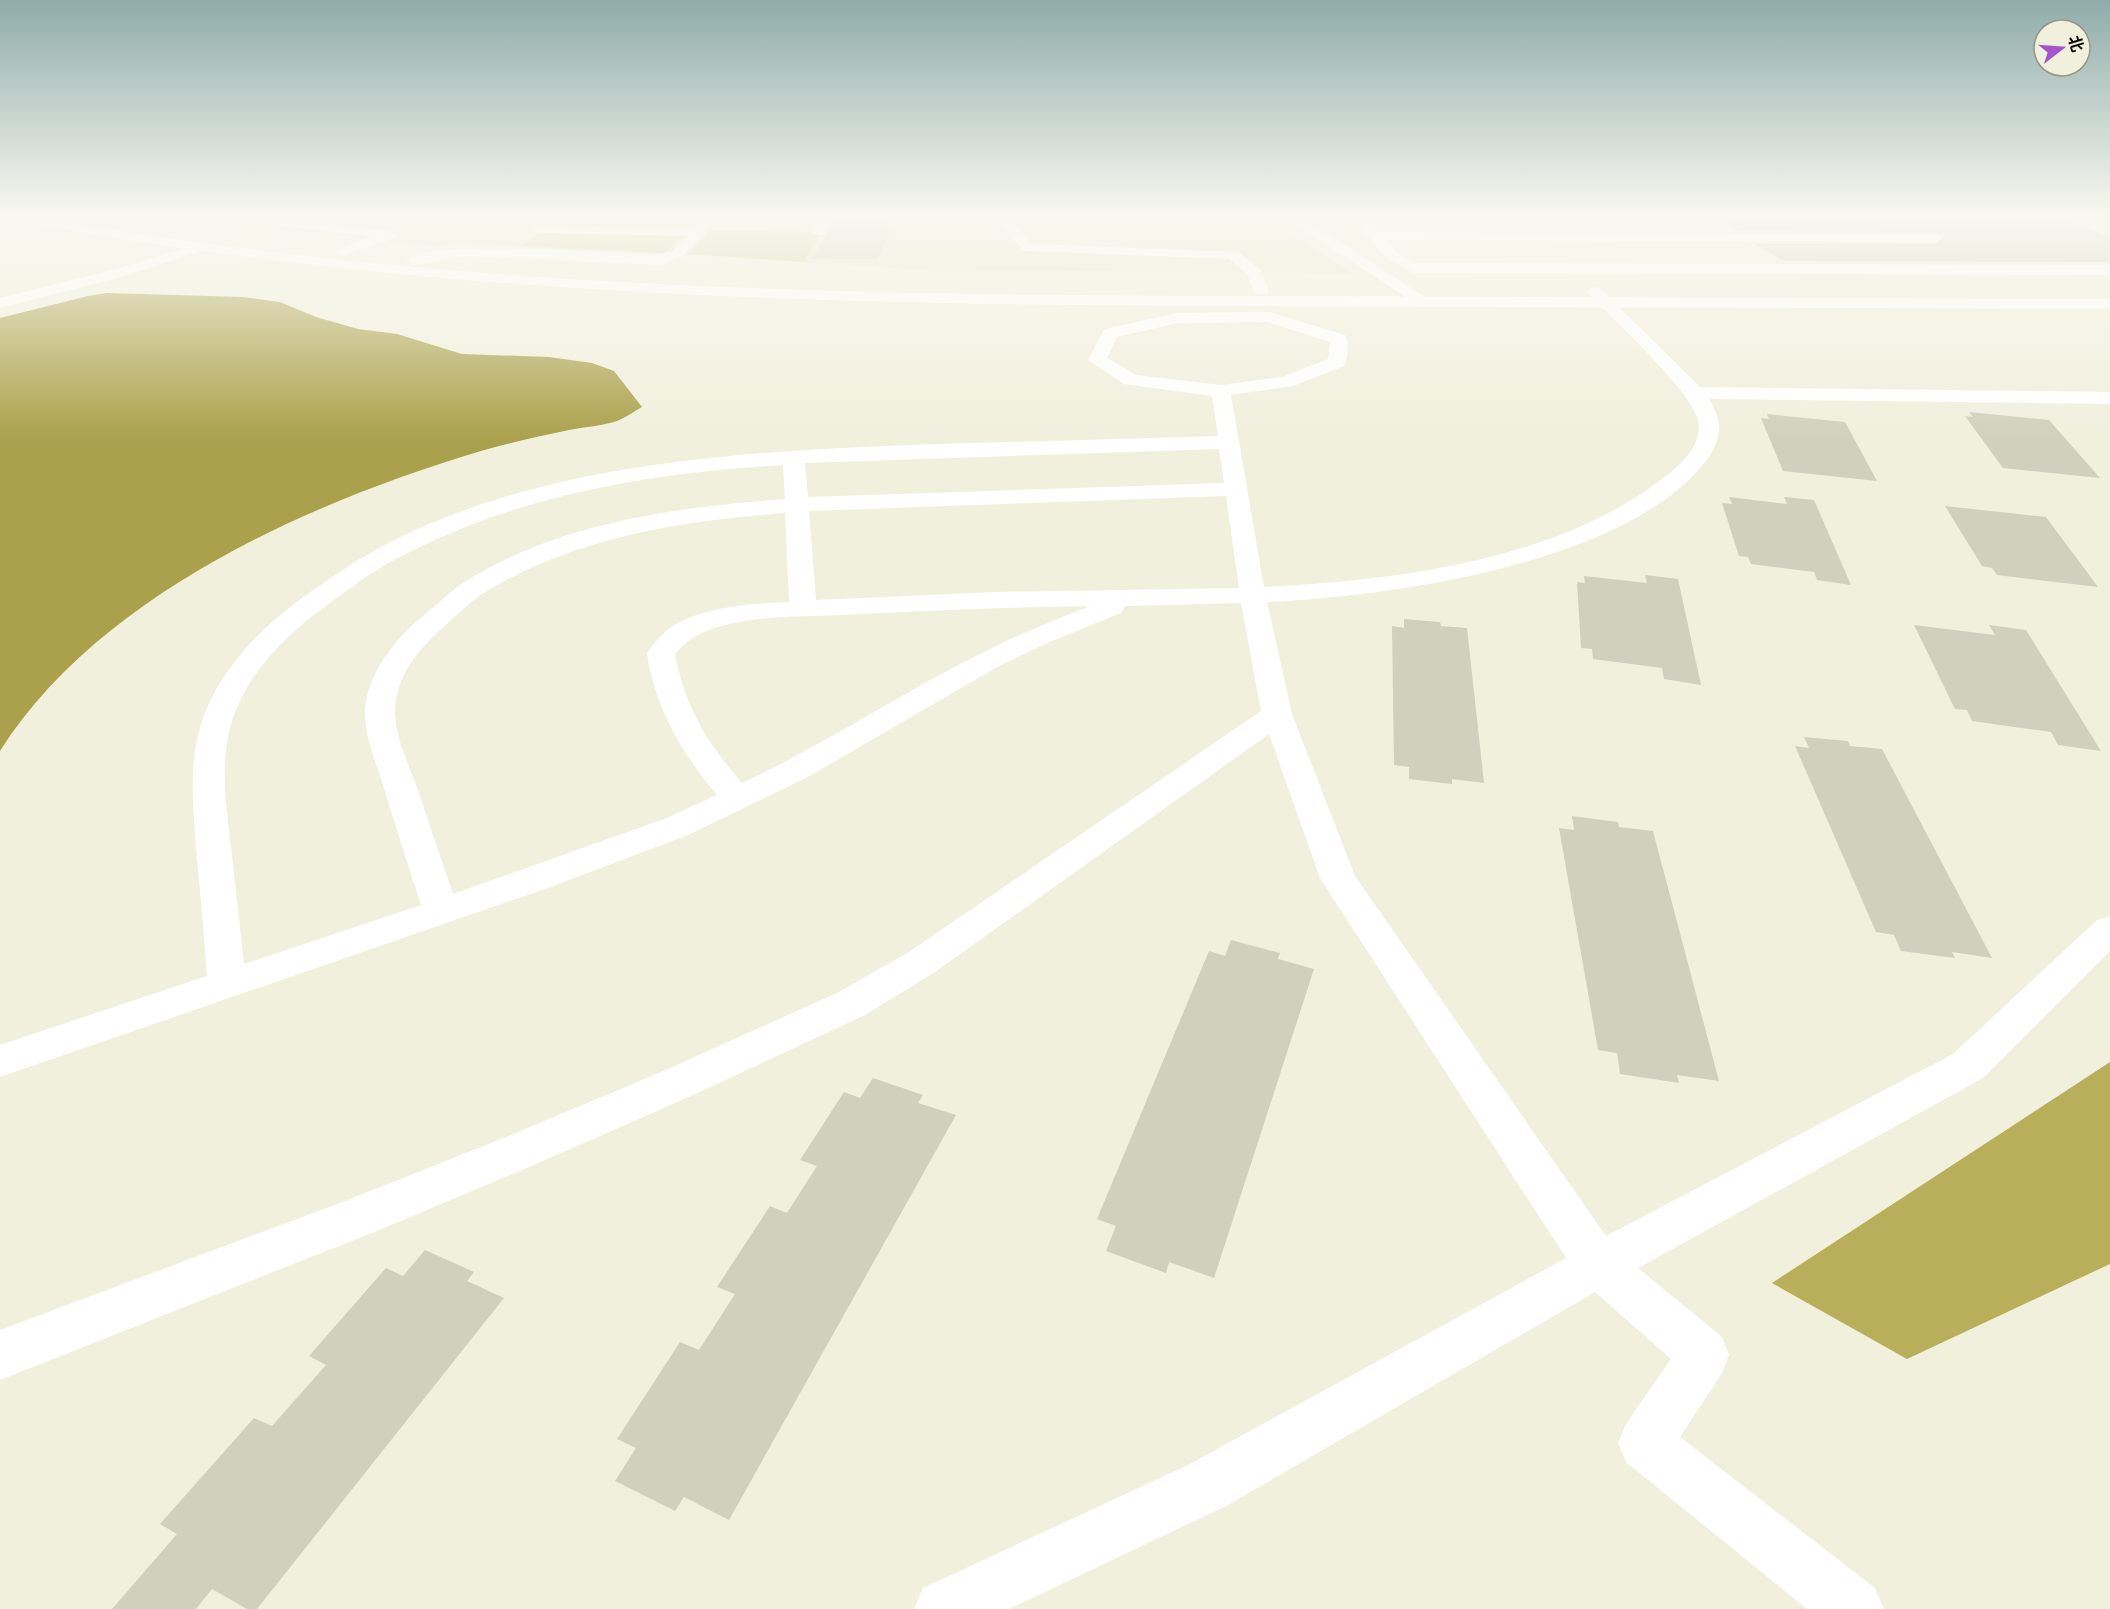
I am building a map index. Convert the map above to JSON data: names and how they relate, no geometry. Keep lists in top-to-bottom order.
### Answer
{
  "north": "right"
}
